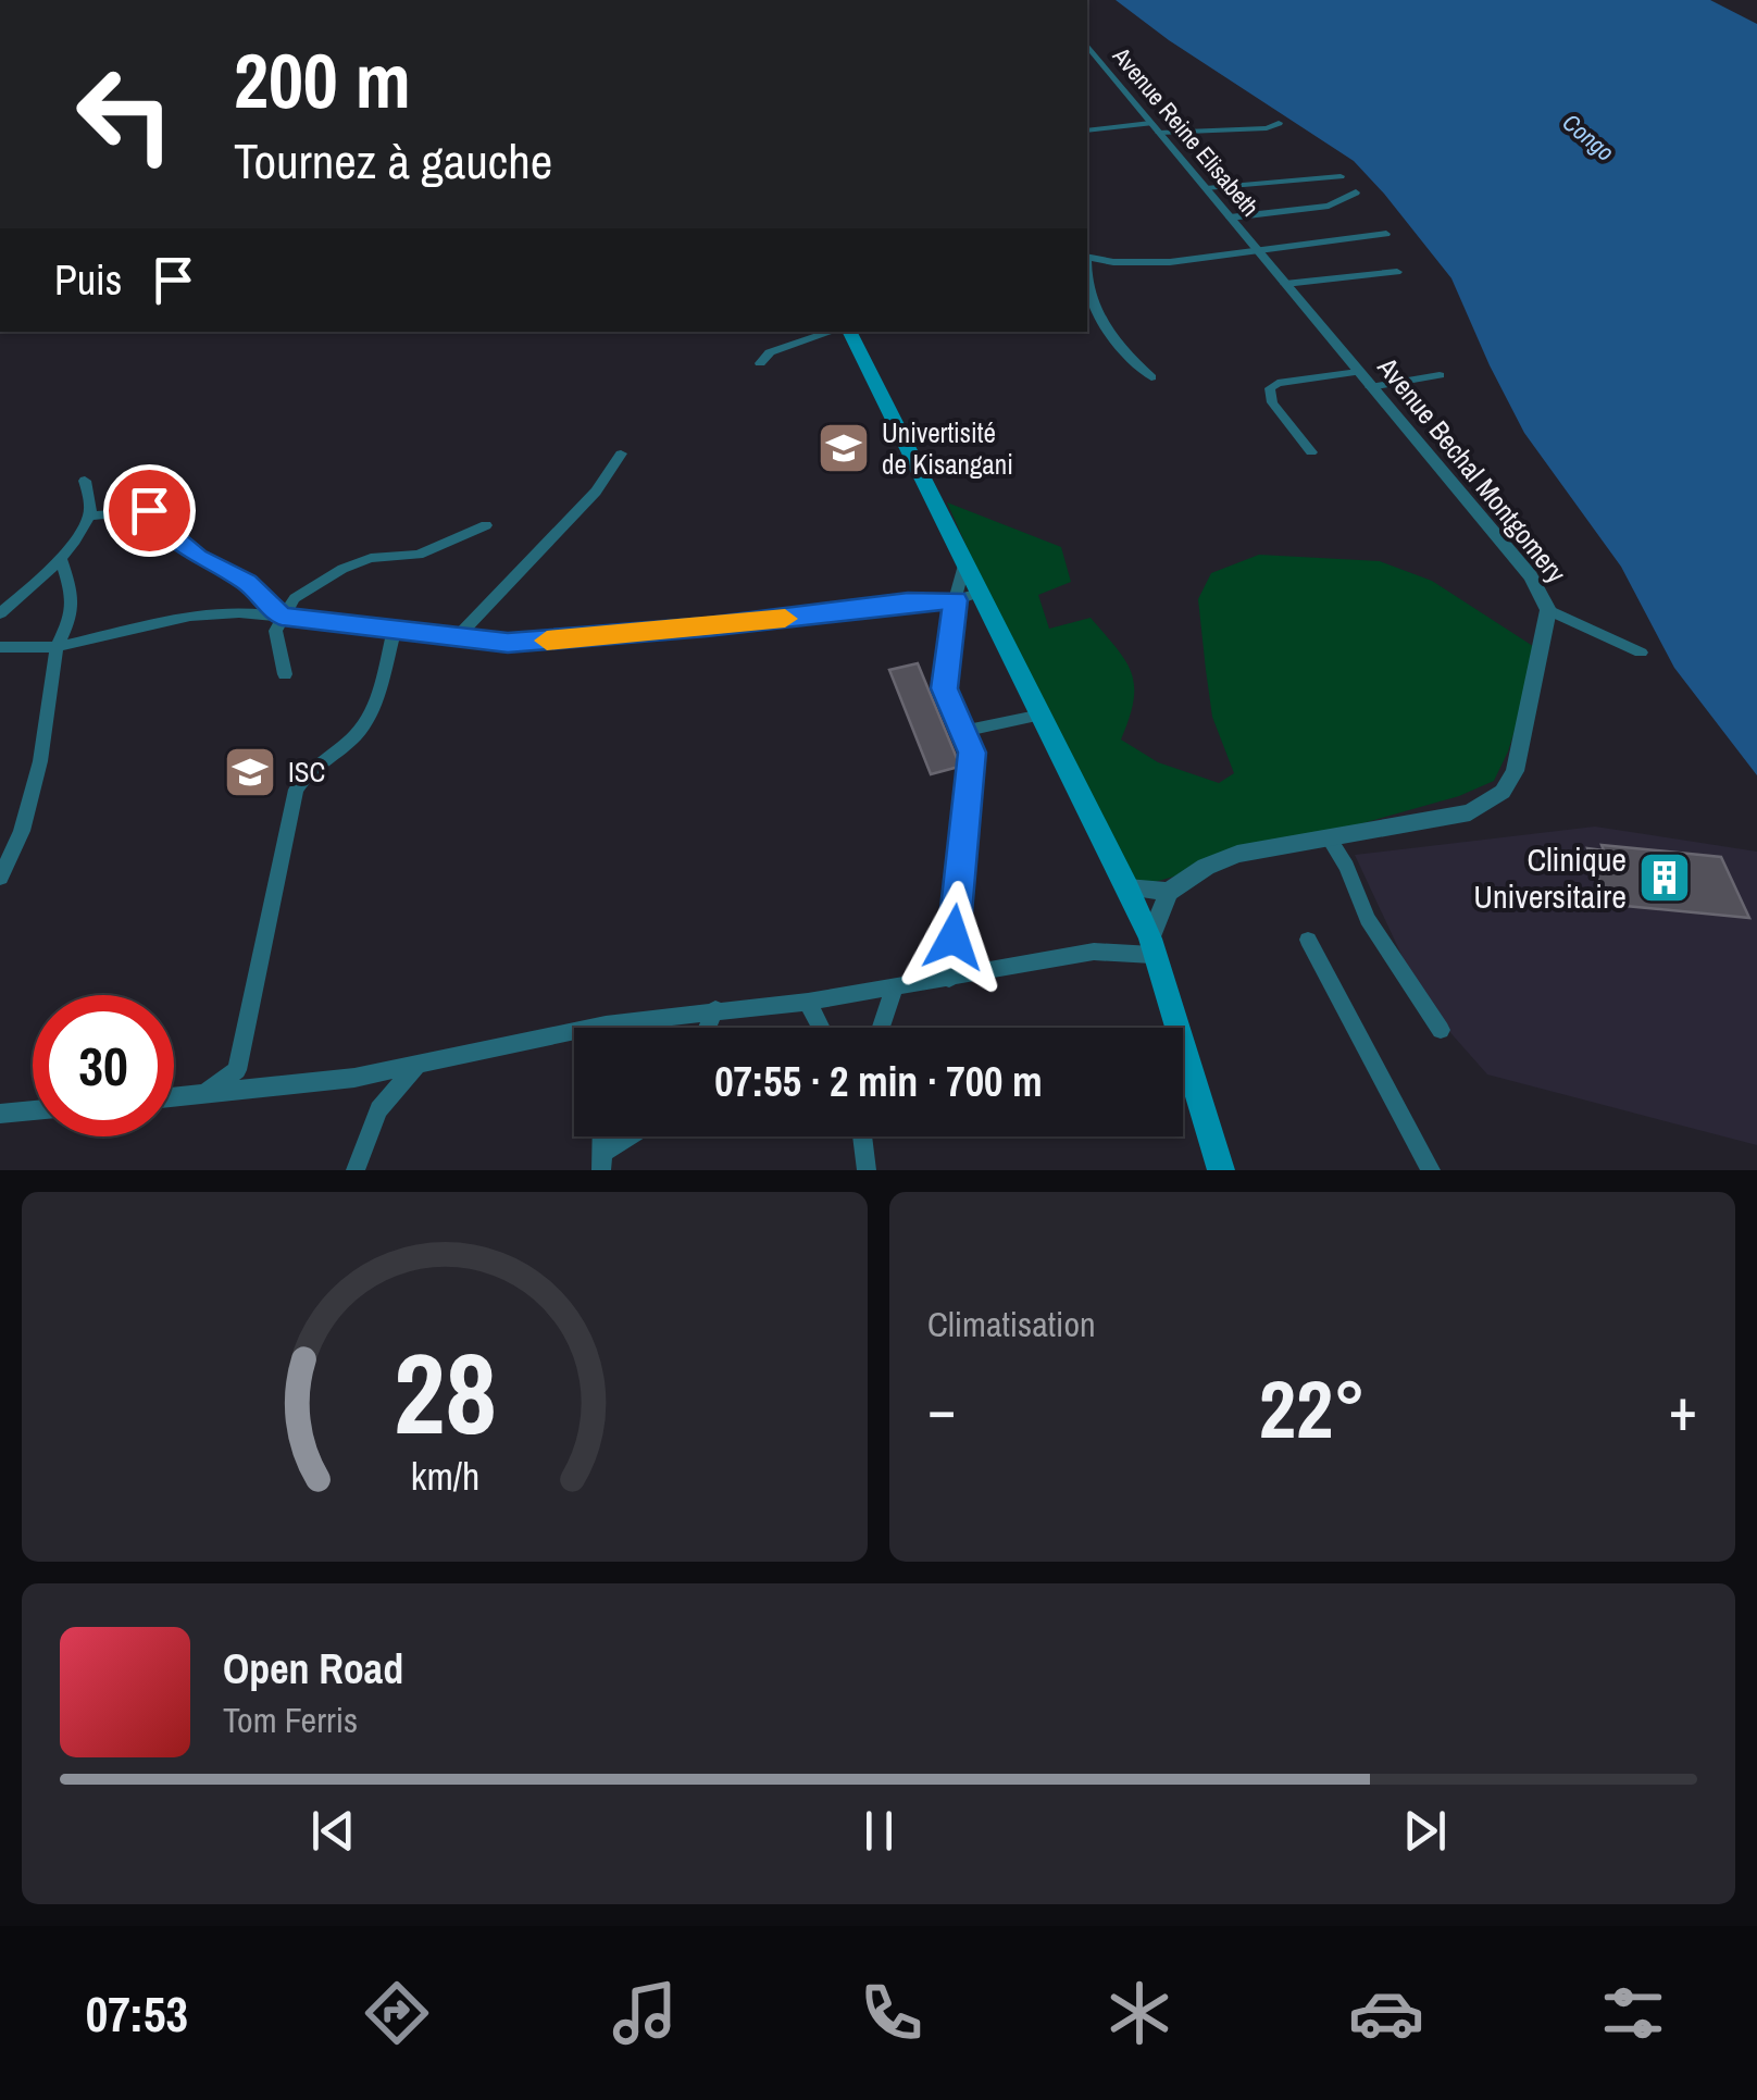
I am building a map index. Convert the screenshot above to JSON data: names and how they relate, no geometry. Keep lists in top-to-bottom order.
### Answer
{
  "streets": {
    "street": ["Avenue Reine Elisabeth", "Avenue Bechal Montgomery"]
  },
  "crossings": [
    ["Avenue Reine Elisabeth", "Avenue Bechal Montgomery"]
  ],
  "water": ["Congo"],
  "places": {
    "school or university": ["Univertisité de Kisangani", "ISC"],
    "building": ["Clinique Universitaire"]
  },
  "page": {
    "turn": ["200 m", "Tournez à gauche"],
    "then": "Puis",
    "limit": "30",
    "trip": "07:55 · 2 min · 700 m",
    "tile": "Climatisation",
    "heat": ["−", "22°", "+"],
    "song": ["Open Road", "Tom Ferris"],
    "tabs": "07:53",
    "gauge": ["28", "km/h"]
  }
}
